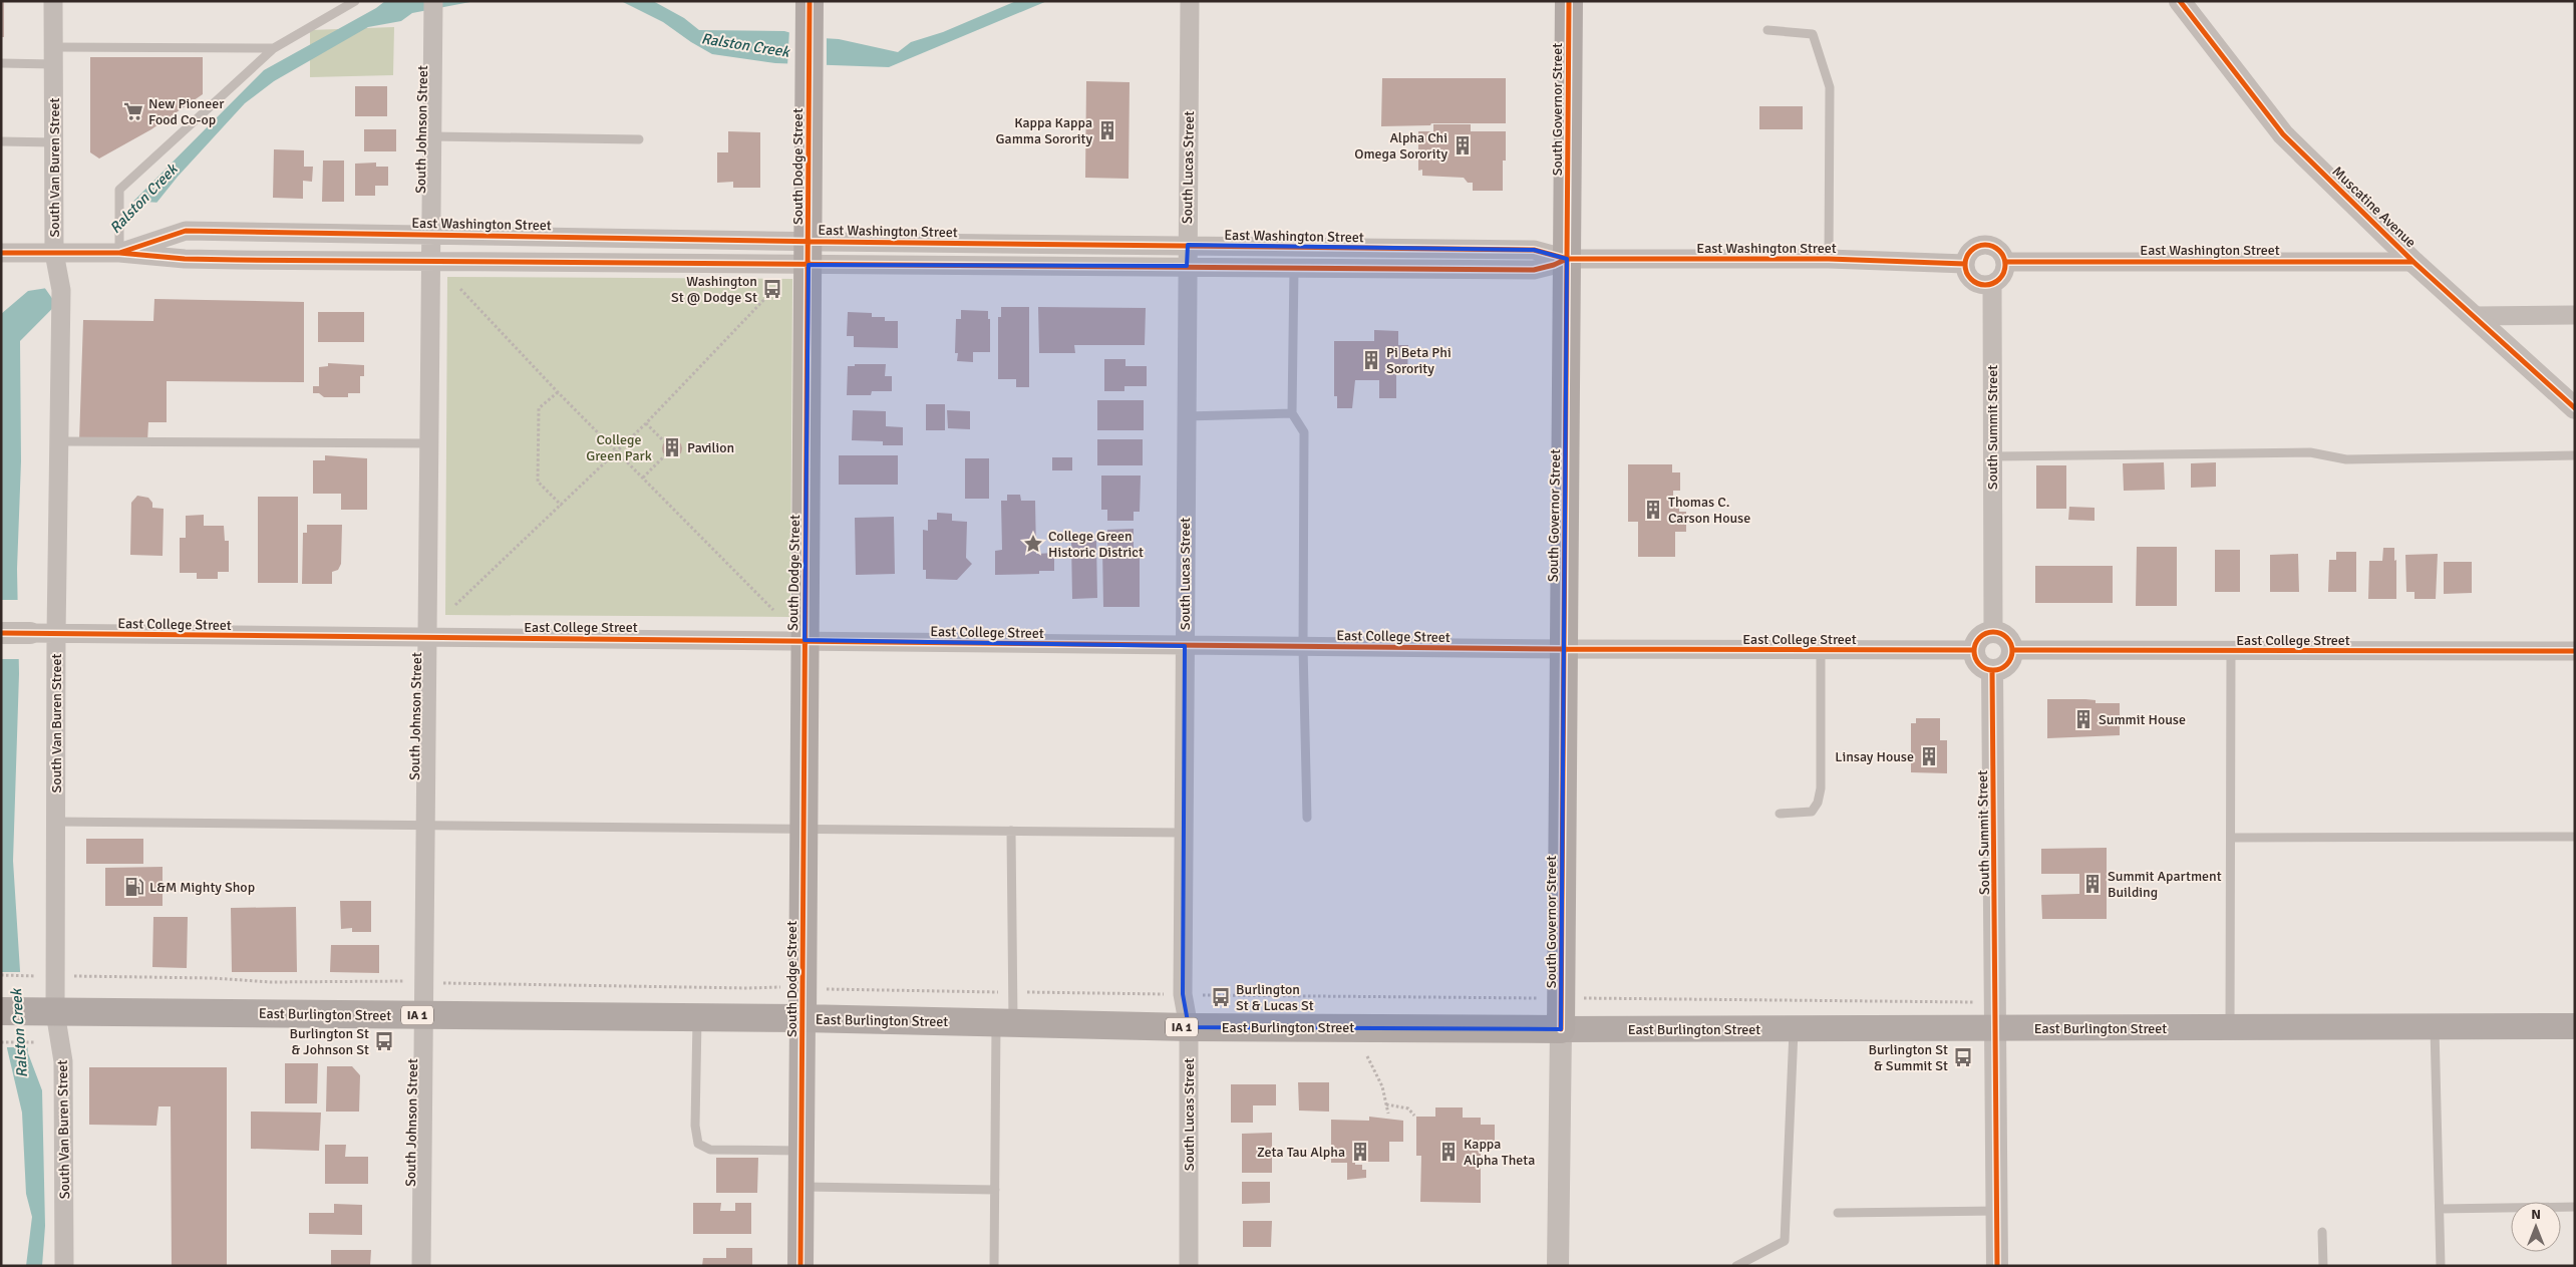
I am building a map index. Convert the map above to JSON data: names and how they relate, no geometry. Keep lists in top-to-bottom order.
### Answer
{
  "streets": {
    "main road": [
      "South Governor Street",
      "South Dodge Street",
      "East Burlington Street",
      "IA 1"
    ],
    "street": [
      "South Johnson Street",
      "South Van Buren Street",
      "South Lucas Street",
      "Muscatine Avenue",
      "East Washington Street",
      "South Summit Street",
      "East College Street"
    ]
  },
  "crossings": [
    ["South Governor Street", "East Washington Street"],
    ["South Governor Street", "East College Street"],
    ["South Governor Street", "East Burlington Street"],
    ["South Johnson Street", "East Washington Street"],
    ["South Johnson Street", "East College Street"],
    ["South Johnson Street", "East Burlington Street"],
    ["South Dodge Street", "East Washington Street"],
    ["South Dodge Street", "East College Street"],
    ["South Dodge Street", "East Burlington Street"],
    ["South Van Buren Street", "East Washington Street"],
    ["South Van Buren Street", "East College Street"],
    ["South Van Buren Street", "East Burlington Street"],
    ["South Lucas Street", "East Washington Street"],
    ["South Lucas Street", "East College Street"],
    ["South Lucas Street", "East Burlington Street"],
    ["Muscatine Avenue", "East Washington Street"],
    ["East Washington Street", "South Summit Street"],
    ["South Summit Street", "East College Street"],
    ["South Summit Street", "East Burlington Street"]
  ],
  "water": ["Ralston Creek"],
  "parks": ["College Green Park"],
  "places": {
    "supermarket": ["New Pioneer Food Co-op"],
    "building": [
      "Kappa Kappa Gamma Sorority",
      "Alpha Chi Omega Sorority",
      "Pi Beta Phi Sorority",
      "Pavilion",
      "Thomas C. Carson House",
      "Summit House",
      "Linsay House",
      "Summit Apartment Building",
      "Zeta Tau Alpha",
      "Kappa Alpha Theta"
    ],
    "bus stop": [
      "Washington St @ Dodge St",
      "Burlington St & Lucas St",
      "Burlington St & Johnson St",
      "Burlington St & Summit St"
    ],
    "place": ["College Green Historic District"],
    "fuel station": ["L&M Mighty Shop"]
  },
  "north": "top"
}
